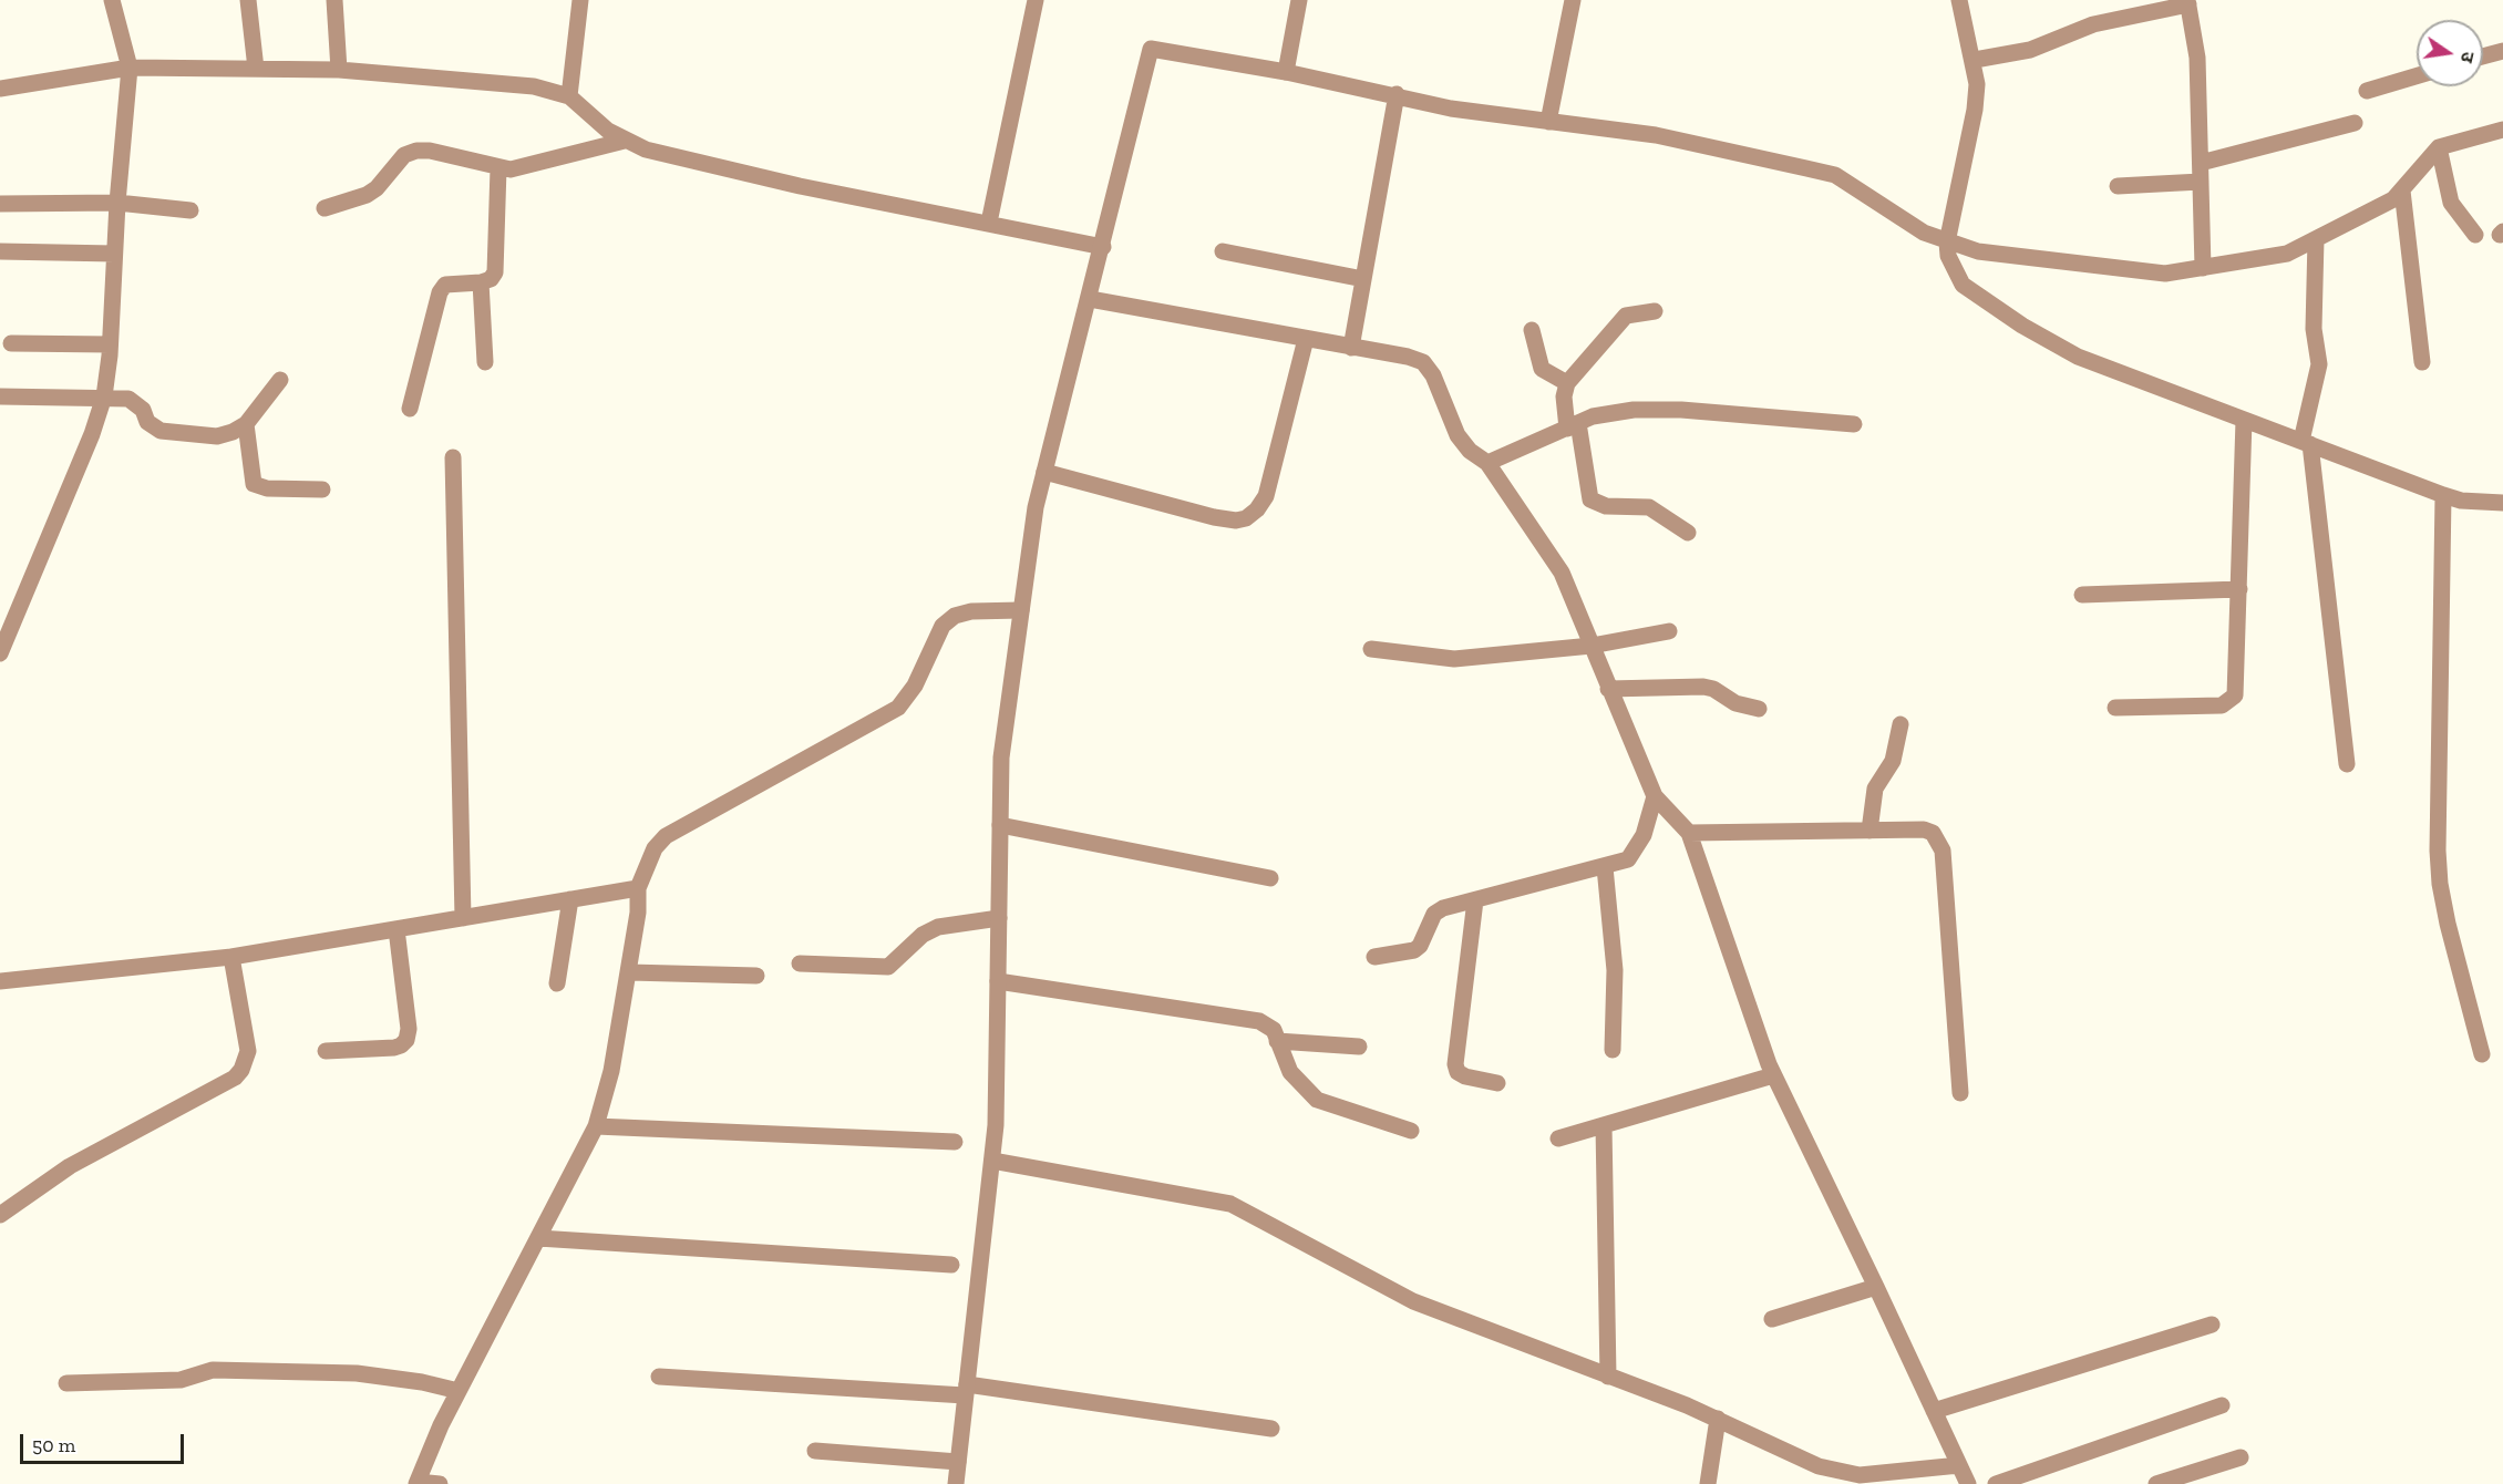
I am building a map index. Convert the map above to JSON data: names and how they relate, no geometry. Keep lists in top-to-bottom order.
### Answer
{
  "scale_bar": "50 m",
  "north": "right"
}
